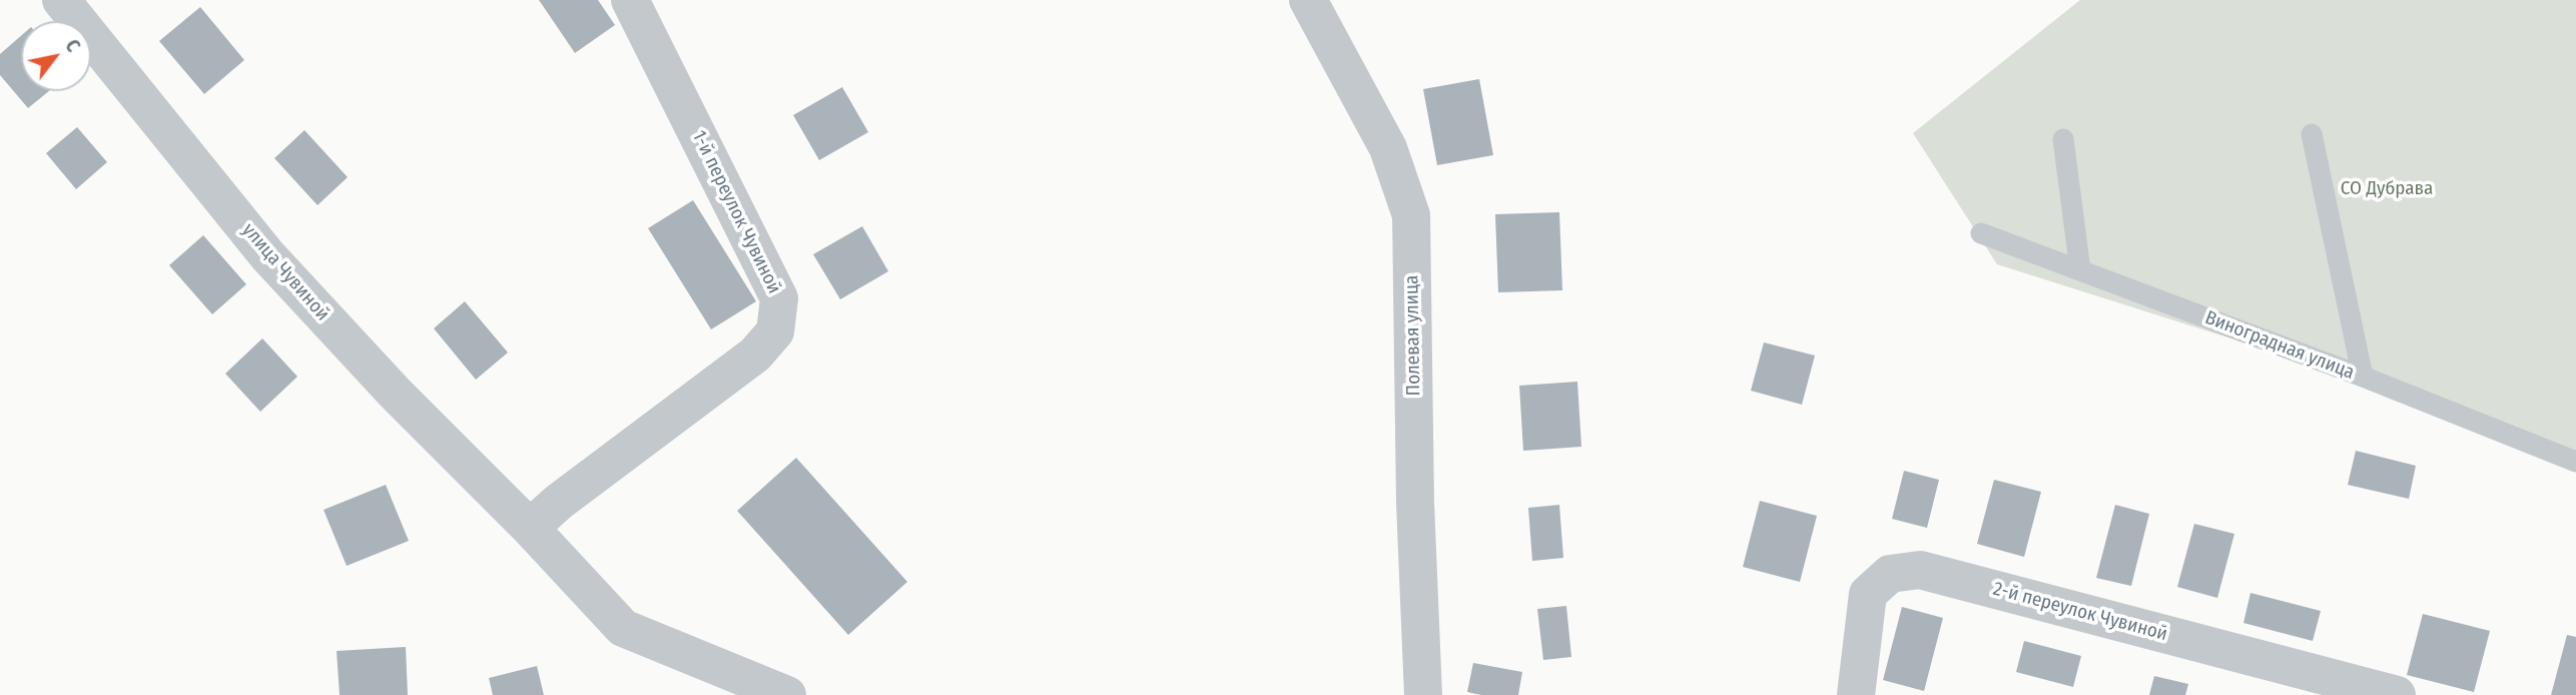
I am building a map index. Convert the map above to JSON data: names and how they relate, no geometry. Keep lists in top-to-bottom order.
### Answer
{
  "streets": {
    "street": [
      "1-й переулок Чувиной",
      "улица Чувиной",
      "Полевая улица",
      "2-й переулок Чувиной"
    ],
    "lane": ["Виноградная улица"]
  },
  "crossings": [
    ["1-й переулок Чувиной", "улица Чувиной"]
  ],
  "parks": ["СО Дубрава"],
  "north": "top right"
}
